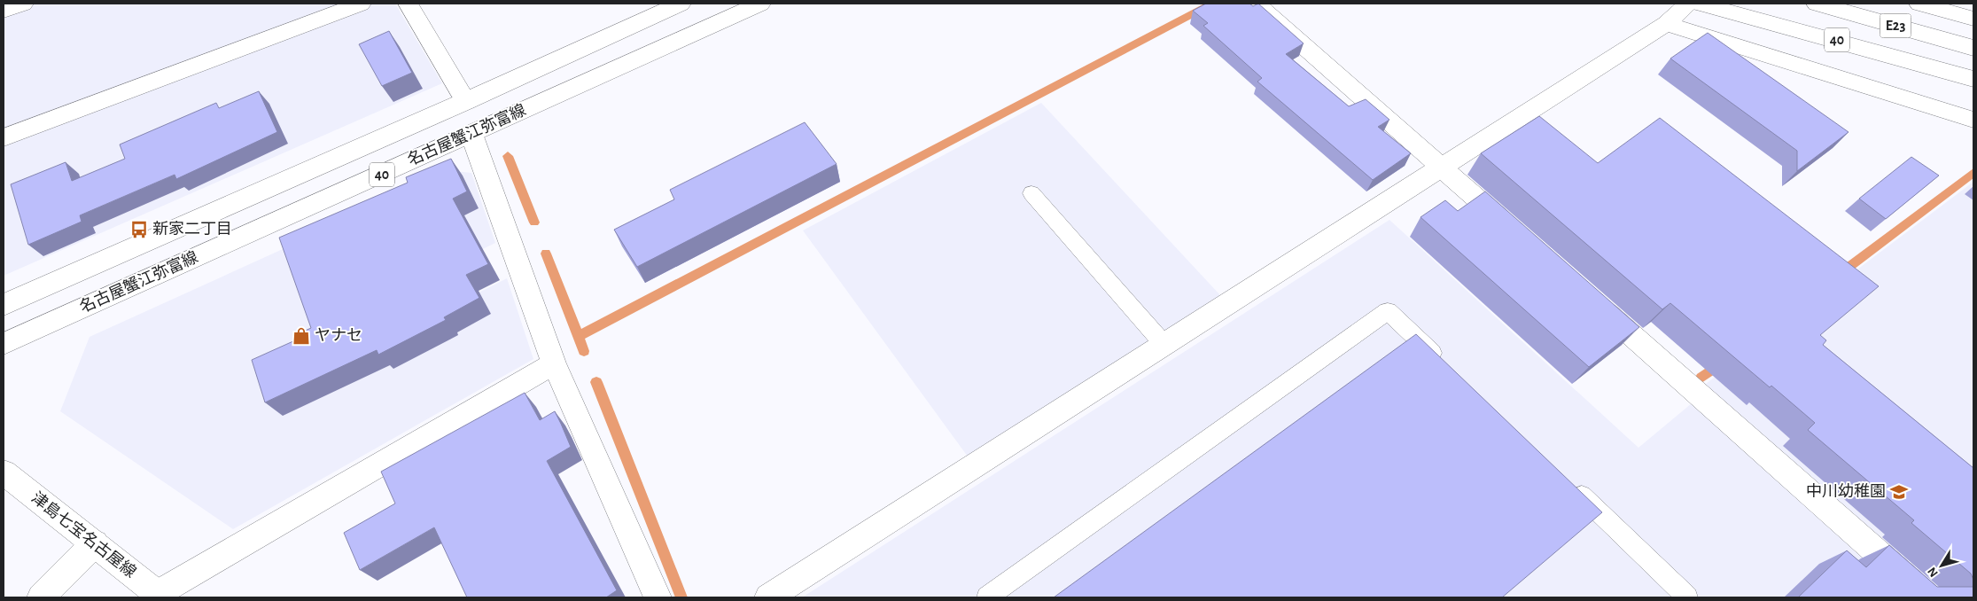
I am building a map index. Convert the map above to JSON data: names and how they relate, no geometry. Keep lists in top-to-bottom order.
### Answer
{
  "streets": {
    "main road": [
      "E23",
      "40",
      "名古屋蟹江弥富線",
      "津島七宝名古屋線"
    ]
  },
  "places": {
    "bus stop": ["新家二丁目"],
    "shop": ["ヤナセ"],
    "school or university": ["中川幼稚園"]
  },
  "north": "bottom left"
}
